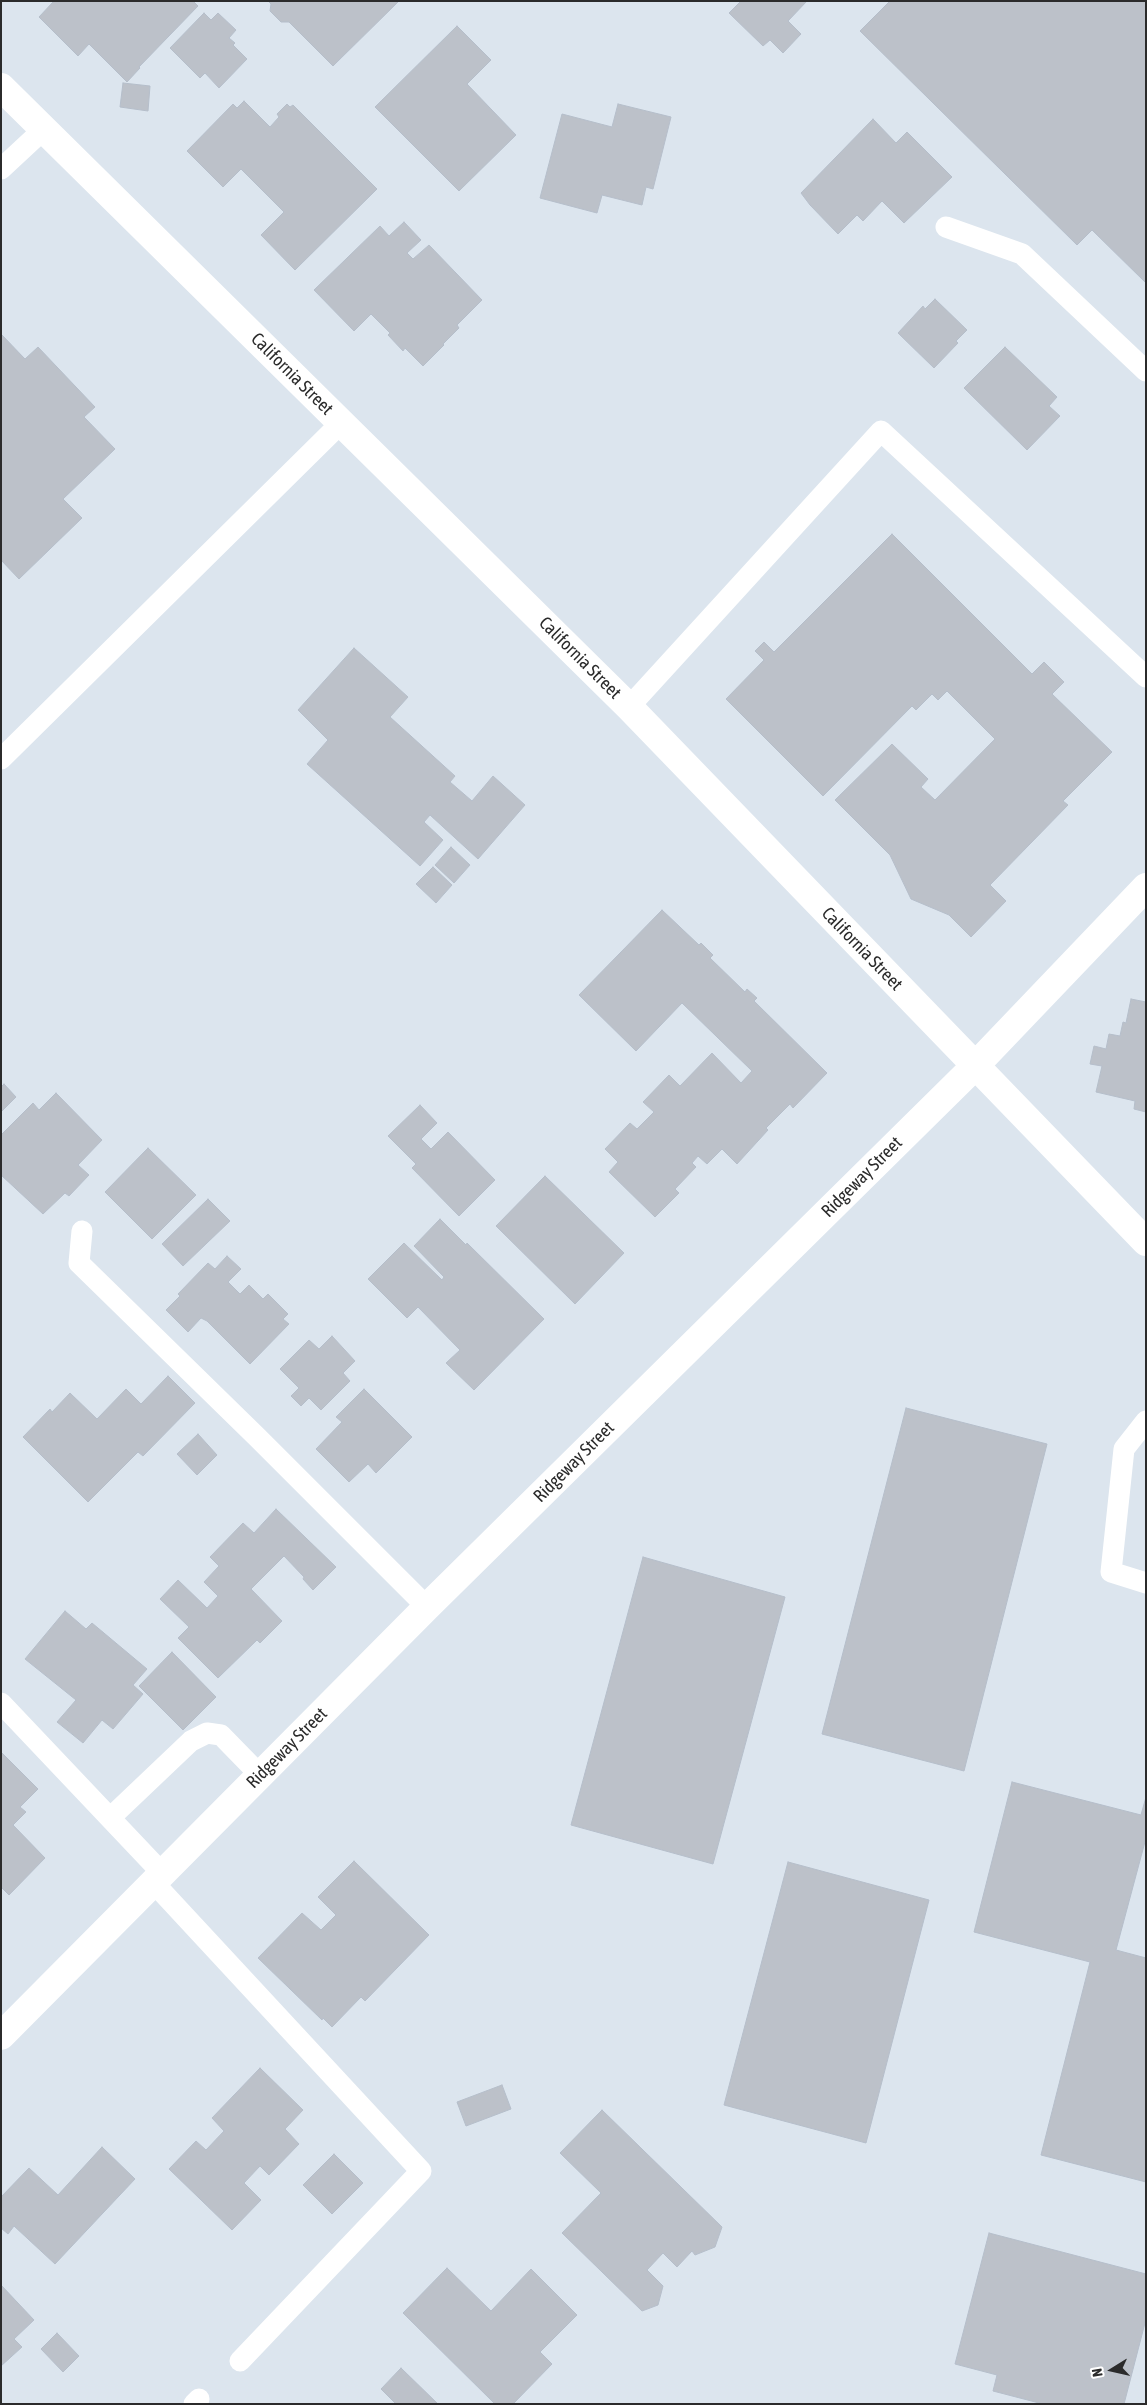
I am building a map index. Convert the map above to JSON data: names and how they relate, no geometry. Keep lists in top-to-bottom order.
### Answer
{
  "streets": {
    "main road": ["California Street", "Ridgeway Street"]
  },
  "crossings": [
    ["California Street", "Ridgeway Street"]
  ],
  "north": "left"
}
